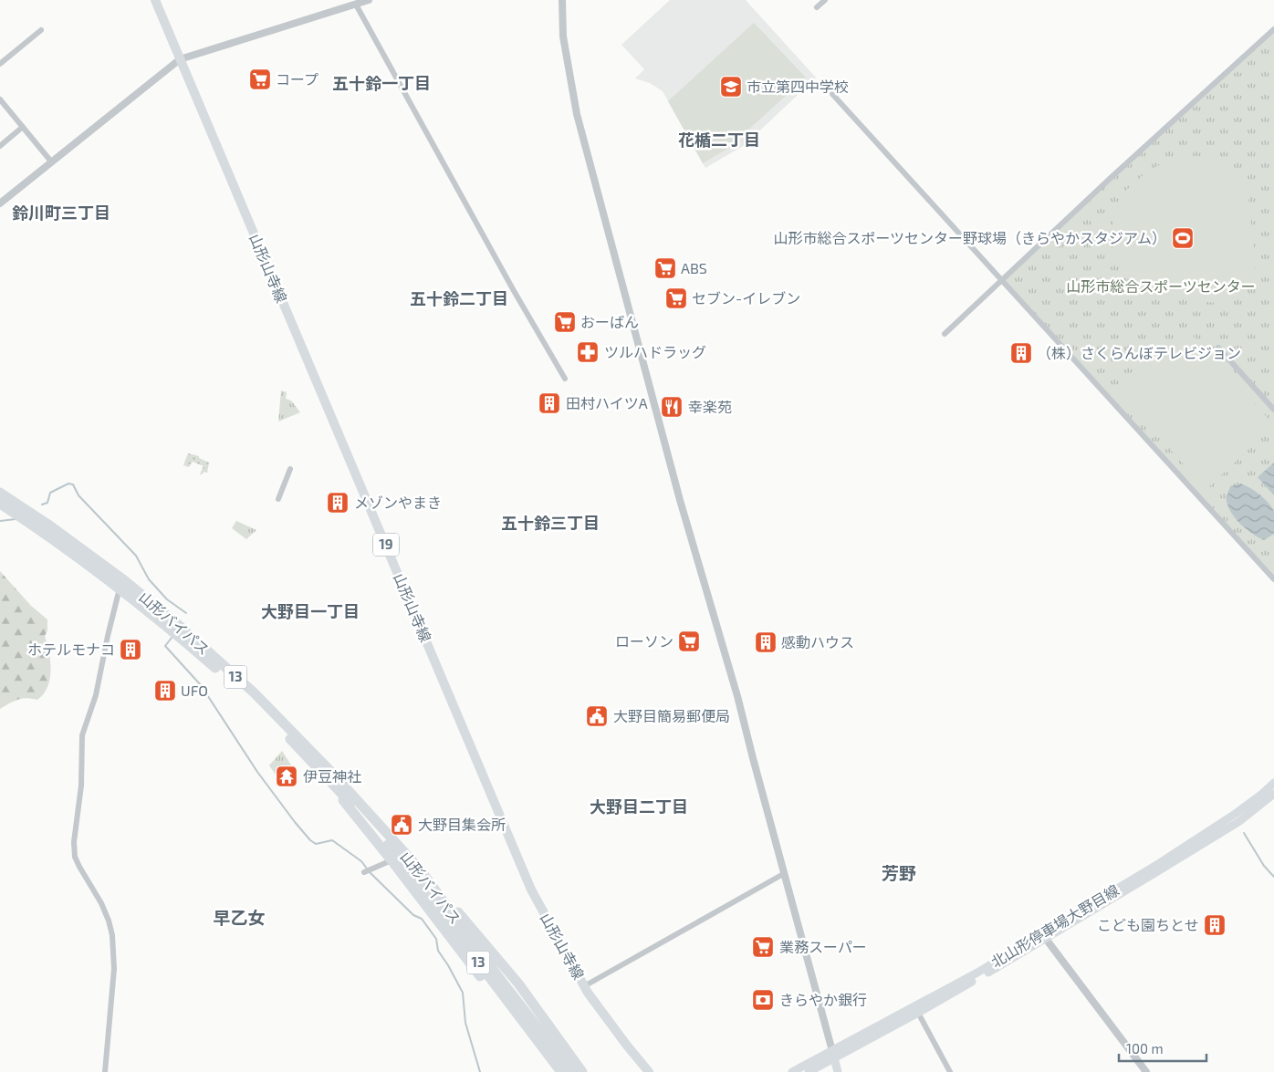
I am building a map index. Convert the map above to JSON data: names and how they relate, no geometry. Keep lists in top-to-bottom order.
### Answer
{
  "streets": {
    "highway": ["山形バイパス", "13"],
    "main road": ["山形山寺線", "19", "北山形停車場大野目線"]
  },
  "districts": [
    "五十鈴一丁目",
    "花楯二丁目",
    "鈴川町三丁目",
    "五十鈴二丁目",
    "五十鈴三丁目",
    "大野目一丁目",
    "大野目二丁目",
    "芳野",
    "早乙女"
  ],
  "parks": ["山形市総合スポーツセンター"],
  "places": {
    "supermarket": [
      "コープ",
      "ABS",
      "セブン-イレブン",
      "おーばん",
      "ローソン",
      "業務スーパー"
    ],
    "school or university": ["市立第四中学校"],
    "sports": ["山形市総合スポーツセンター野球場（きらやかスタジアム）"],
    "pharmacy": ["ツルハドラッグ"],
    "building": [
      "（株）さくらんぼテレビジョン",
      "田村ハイツA",
      "メゾンやまき",
      "感動ハウス",
      "ホテルモナコ",
      "UFO",
      "こども園ちとせ"
    ],
    "restaurant": ["幸楽苑"],
    "public building": ["大野目簡易郵便局", "大野目集会所"],
    "temple": ["伊豆神社"],
    "bank": ["きらやか銀行"]
  },
  "scale_bar": "100 m"
}
